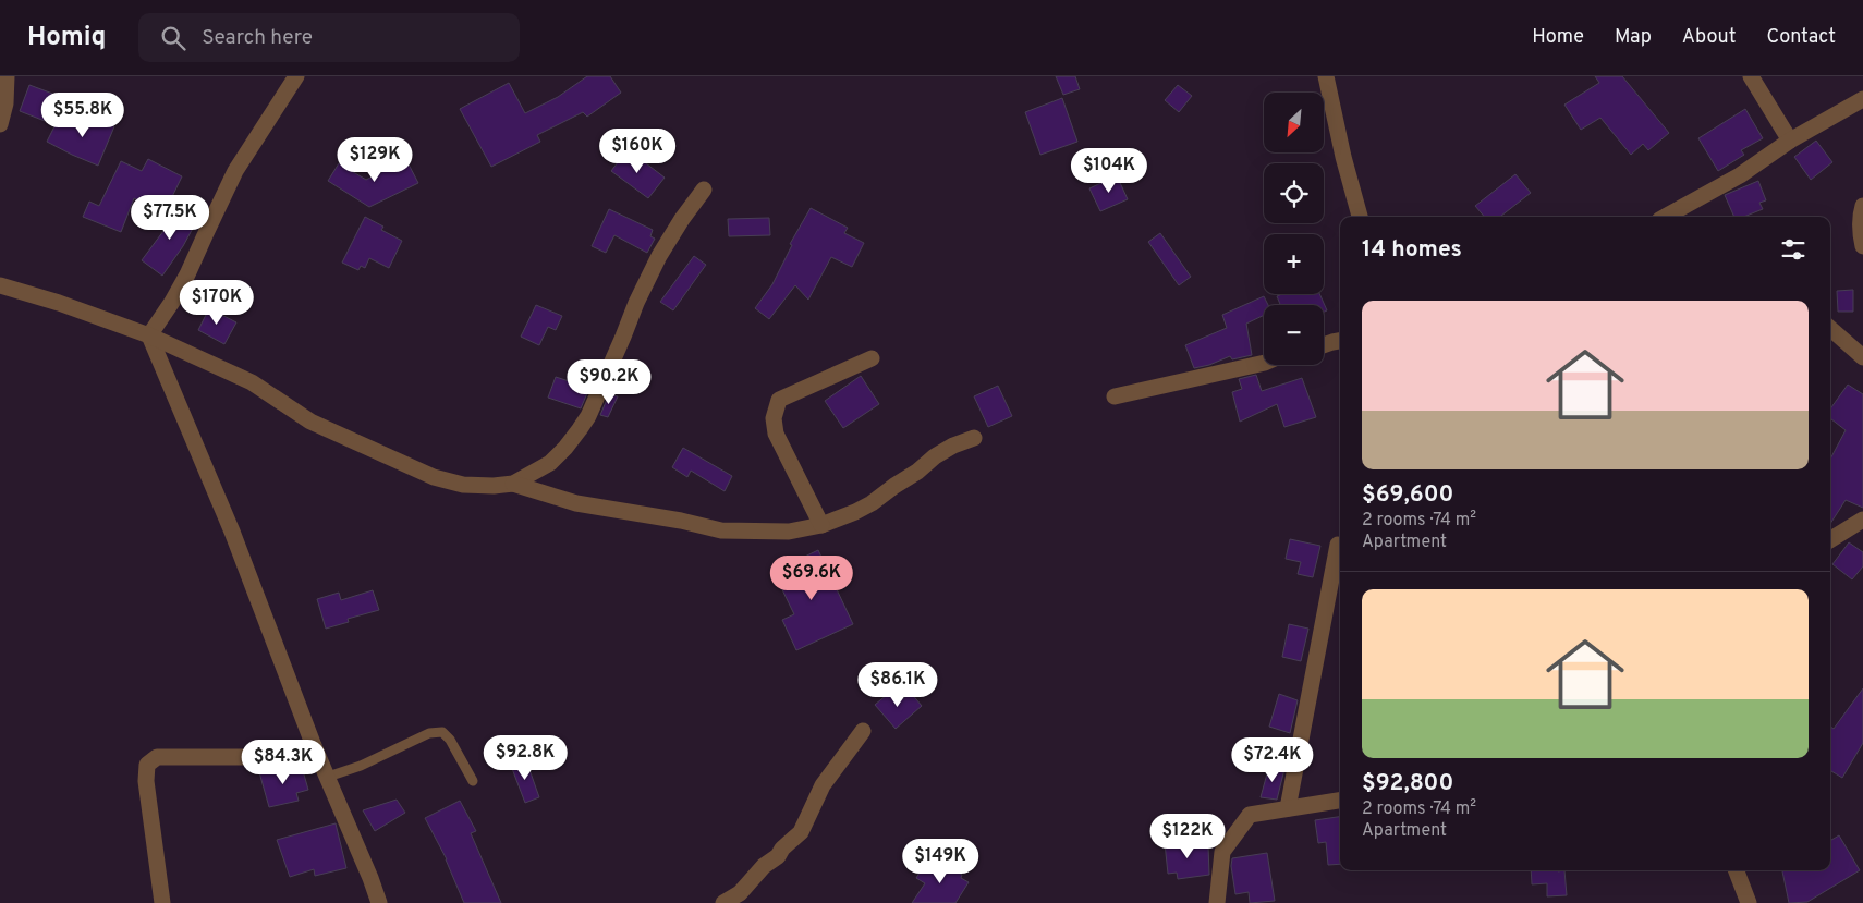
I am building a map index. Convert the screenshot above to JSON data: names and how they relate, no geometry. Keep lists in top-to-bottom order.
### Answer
{
  "north": "bottom left",
  "page": {
    "header": "Homiq",
    "search": "Search here",
    "nav": [
      "Home",
      "Map",
      "About",
      "Contact"
    ],
    "map_buttons": ["+", "−"],
    "price": [
      "$55.8K",
      "$160K",
      "$129K",
      "$104K",
      "$77.5K",
      "$170K",
      "$90.2K",
      "$69.6K",
      "$86.1K",
      "$92.8K",
      "$72.4K",
      "$84.3K",
      "$122K",
      "$149K"
    ],
    "heading": "14 homes",
    "list": [
      {
        "name": "$69,600",
        "note": "2 rooms · 74 m² · Apartment"
      },
      {
        "name": "$92,800",
        "note": "2 rooms · 74 m² · Apartment"
      }
    ]
  }
}
